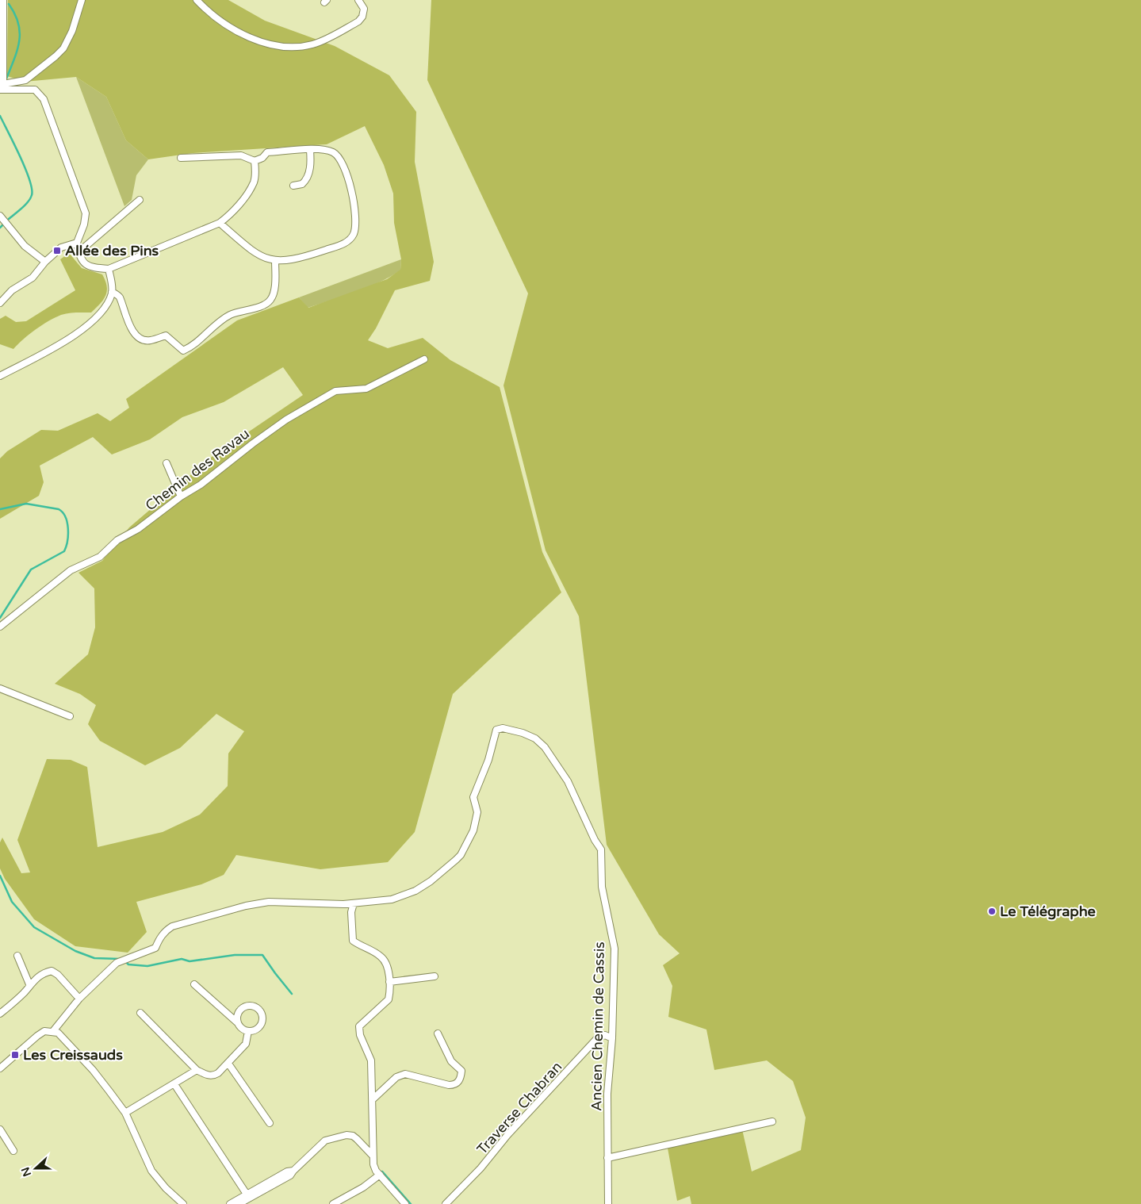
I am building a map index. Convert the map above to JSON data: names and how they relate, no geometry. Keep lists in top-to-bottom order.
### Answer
{
  "streets": {
    "street": ["Chemin des Ravau", "Ancien Chemin de Cassis", "Traverse Chabran"]
  },
  "crossings": [
    ["Ancien Chemin de Cassis", "Traverse Chabran"]
  ],
  "places": {
    "transit": ["Allée des Pins", "Les Creissauds"],
    "other": ["Le Télégraphe"]
  },
  "north": "left"
}
